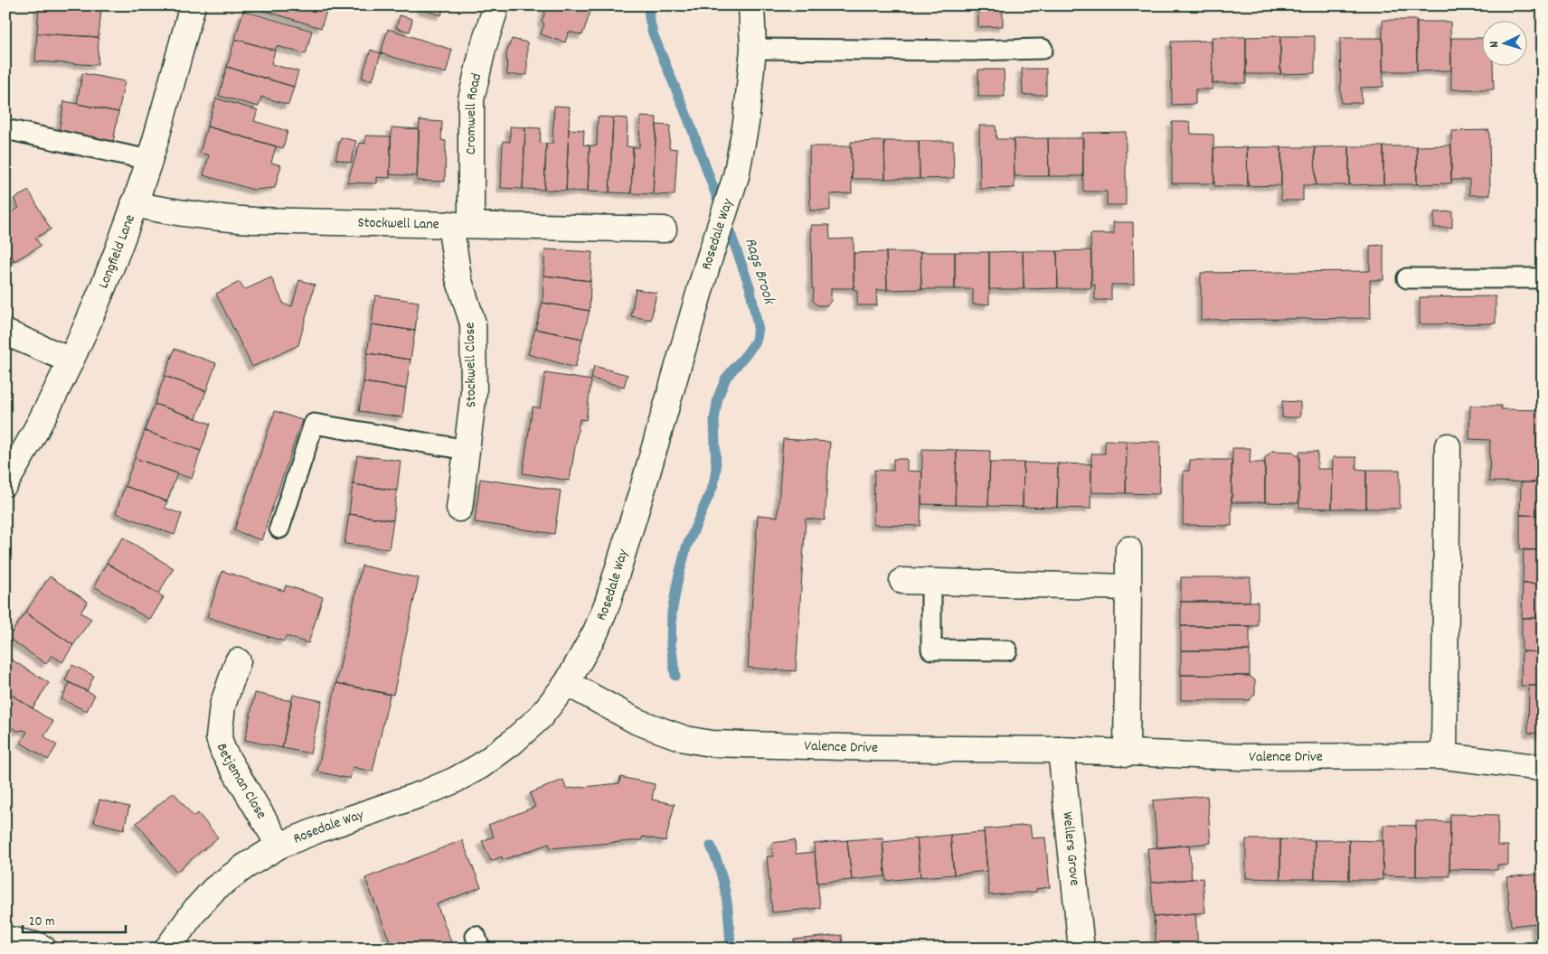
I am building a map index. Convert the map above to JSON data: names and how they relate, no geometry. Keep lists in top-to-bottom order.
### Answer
{
  "streets": {
    "street": [
      "Cromwell Road",
      "Stockwell Lane",
      "Rosedale Way",
      "Longfield Lane",
      "Stockwell Close",
      "Valence Drive",
      "Betjeman Close",
      "Wellers Grove"
    ]
  },
  "crossings": [
    ["Cromwell Road", "Stockwell Lane"],
    ["Cromwell Road", "Stockwell Close"],
    ["Stockwell Lane", "Longfield Lane"],
    ["Stockwell Lane", "Stockwell Close"],
    ["Rosedale Way", "Valence Drive"],
    ["Rosedale Way", "Betjeman Close"],
    ["Valence Drive", "Wellers Grove"]
  ],
  "water": ["Rags Brook"],
  "scale_bar": "20 m",
  "north": "left"
}
